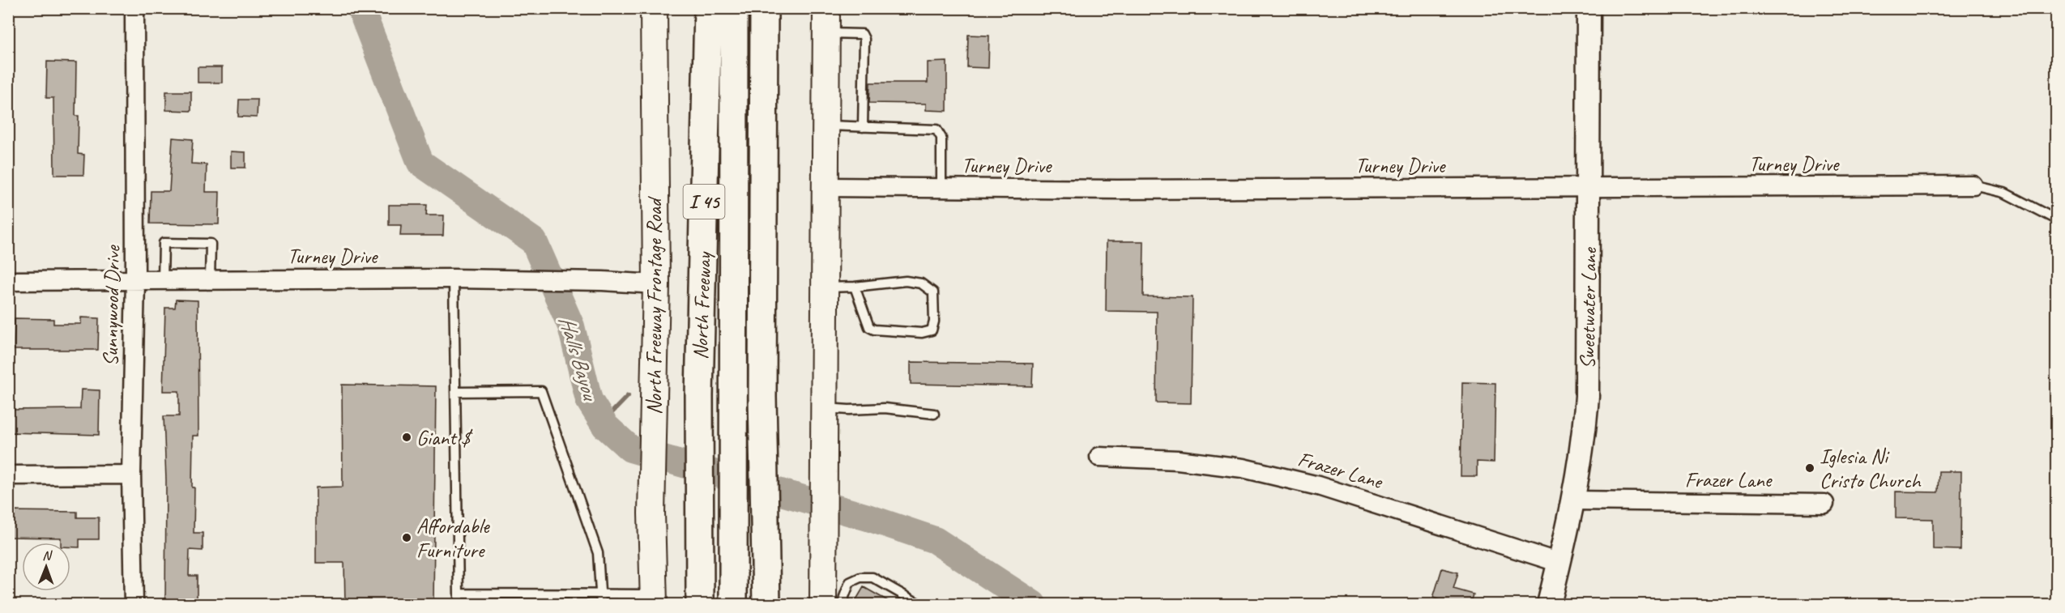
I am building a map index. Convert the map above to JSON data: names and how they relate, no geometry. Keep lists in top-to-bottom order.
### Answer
{
  "streets": {
    "highway": ["I 45", "North Freeway"],
    "main road": ["North Freeway Frontage Road"],
    "street": [
      "Turney Drive",
      "Sunnywood Drive",
      "Sweetwater Lane",
      "Frazer Lane"
    ]
  },
  "crossings": [
    ["Turney Drive", "Sunnywood Drive"],
    ["Turney Drive", "North Freeway Frontage Road"],
    ["Turney Drive", "Sweetwater Lane"],
    ["Sweetwater Lane", "Frazer Lane"]
  ],
  "water": ["Halls Bayou"],
  "places": ["Giant $", "Iglesia Ni Cristo Church", "Affordable Furniture"],
  "north": "top"
}
